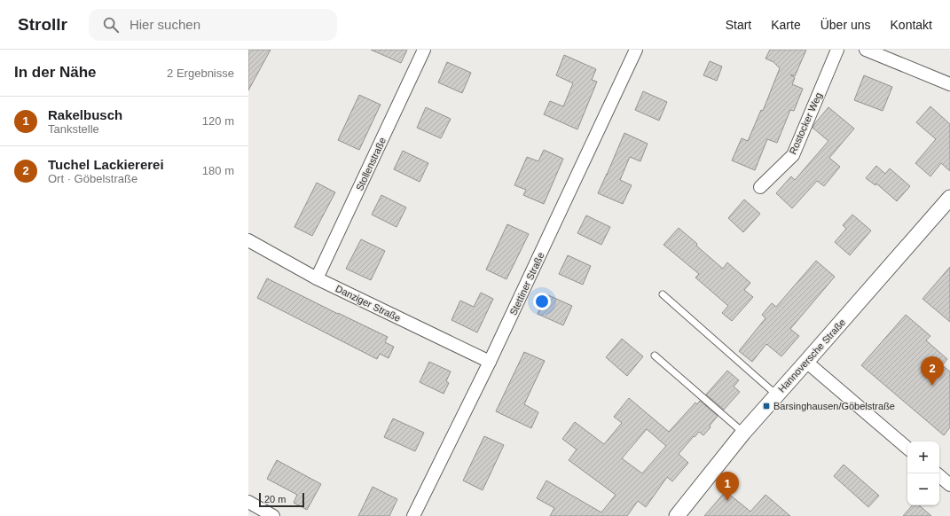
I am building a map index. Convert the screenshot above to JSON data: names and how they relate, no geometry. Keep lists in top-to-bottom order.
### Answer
{
  "streets": {
    "street": [
      "Rostocker Weg",
      "Stollenstraße",
      "Stettiner Straße",
      "Danziger Straße",
      "Hannoversche Straße"
    ]
  },
  "crossings": [
    ["Stollenstraße", "Danziger Straße"],
    ["Stettiner Straße", "Danziger Straße"]
  ],
  "places": {
    "transit": ["Barsinghausen/Göbelstraße"]
  },
  "scale_bar": "20 m",
  "page": {
    "header": "Strollr",
    "search": "Hier suchen",
    "nav": [
      "Start",
      "Karte",
      "Über uns",
      "Kontakt"
    ],
    "heading": ["In der Nähe", "2 Ergebnisse"],
    "list": [
      {
        "mark": "1",
        "name": "Rakelbusch",
        "note": "Tankstelle",
        "value": "120 m"
      },
      {
        "mark": "2",
        "name": "Tuchel Lackiererei",
        "note": "Ort · Göbelstraße",
        "value": "180 m"
      }
    ],
    "pins": ["2", "1"],
    "map_buttons": ["+", "−"],
    "scale": "20 m"
  }
}
